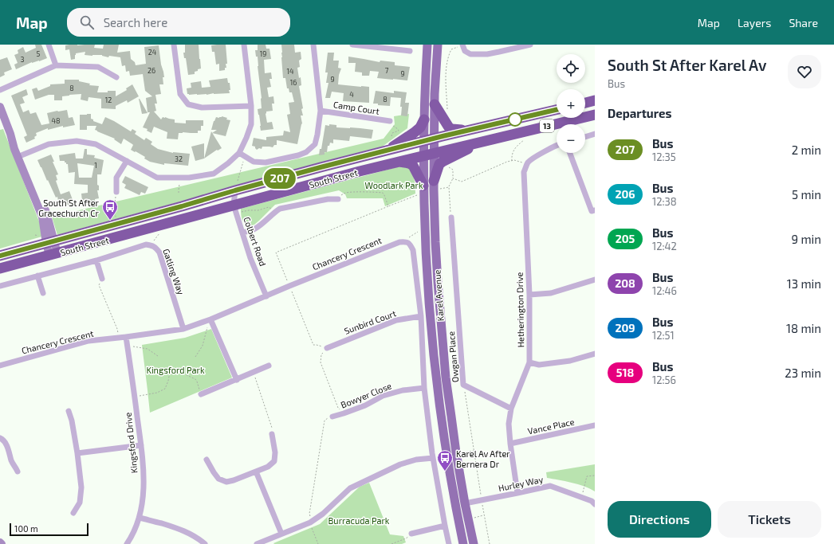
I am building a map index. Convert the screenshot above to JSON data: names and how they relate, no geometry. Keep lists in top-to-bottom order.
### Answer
{
  "streets": {
    "highway": ["13", "South Street"],
    "main road": ["Karel Avenue"],
    "street": [
      "Camp Court",
      "Colbert Road",
      "Chancery Crescent",
      "Gatling Way",
      "Hetherington Drive",
      "Sunbird Court",
      "Owgan Place",
      "Bowyer Close",
      "Vance Place",
      "Kingsford Drive",
      "Hurley Way"
    ]
  },
  "crossings": [
    ["South Street", "Colbert Road"],
    ["South Street", "Karel Avenue"],
    ["Colbert Road", "Chancery Crescent"],
    ["Chancery Crescent", "Gatling Way"],
    ["Chancery Crescent", "Kingsford Drive"],
    ["Karel Avenue", "Hurley Way"],
    ["Hetherington Drive", "Owgan Place"],
    ["Hetherington Drive", "Vance Place"],
    ["Hetherington Drive", "Hurley Way"]
  ],
  "parks": ["Woodlark Park", "Kingsford Park", "Burracuda Park"],
  "places": {
    "bus stop": ["South St After Gracechurch Cr", "Karel Av After Bernera Dr"]
  },
  "lines": ["bus line 207"],
  "house_numbers": [
    "24",
    "5",
    "19",
    "3",
    "26",
    "7",
    "14",
    "9",
    "9",
    "16",
    "8",
    "4",
    "8",
    "12",
    "48",
    "32",
    "1"
  ],
  "scale_bar": "100 m",
  "page": {
    "header": "Map",
    "search": "Search here",
    "nav": ["Map", "Layers", "Share"],
    "on_map": "207",
    "heading": [
      ["South St After Karel Av", "Bus"],
      "Departures"
    ],
    "map_buttons": ["+", "−"],
    "list": [
      {
        "mark": "207",
        "name": "Bus",
        "note": "12:35",
        "value": "2 min"
      },
      {
        "mark": "206",
        "name": "Bus",
        "note": "12:38",
        "value": "5 min"
      },
      {
        "mark": "205",
        "name": "Bus",
        "note": "12:42",
        "value": "9 min"
      },
      {
        "mark": "208",
        "name": "Bus",
        "note": "12:46",
        "value": "13 min"
      },
      {
        "mark": "209",
        "name": "Bus",
        "note": "12:51",
        "value": "18 min"
      },
      {
        "mark": "518",
        "name": "Bus",
        "note": "12:56",
        "value": "23 min"
      }
    ],
    "buttons": ["Directions", "Tickets"],
    "scale": "100 m"
  }
}
